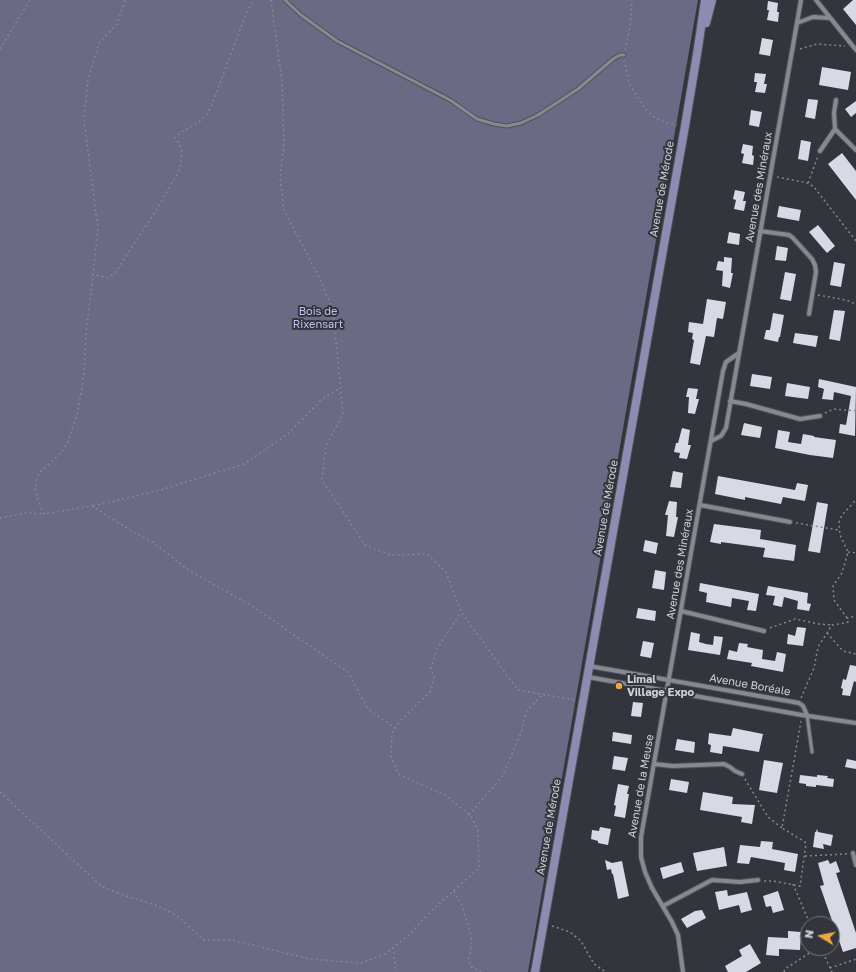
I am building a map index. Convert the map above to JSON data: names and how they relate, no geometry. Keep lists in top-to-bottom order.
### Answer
{
  "streets": {
    "street": [
      "Avenue des Minéraux",
      "Avenue de Mérode",
      "Avenue Boréale",
      "Avenue de la Meuse"
    ]
  },
  "crossings": [
    ["Avenue des Minéraux", "Avenue Boréale"],
    ["Avenue des Minéraux", "Avenue de la Meuse"],
    ["Avenue de Mérode", "Avenue Boréale"],
    ["Avenue Boréale", "Avenue de la Meuse"]
  ],
  "parks": ["Bois de Rixensart"],
  "places": ["Limal Village Expo"],
  "north": "left"
}
